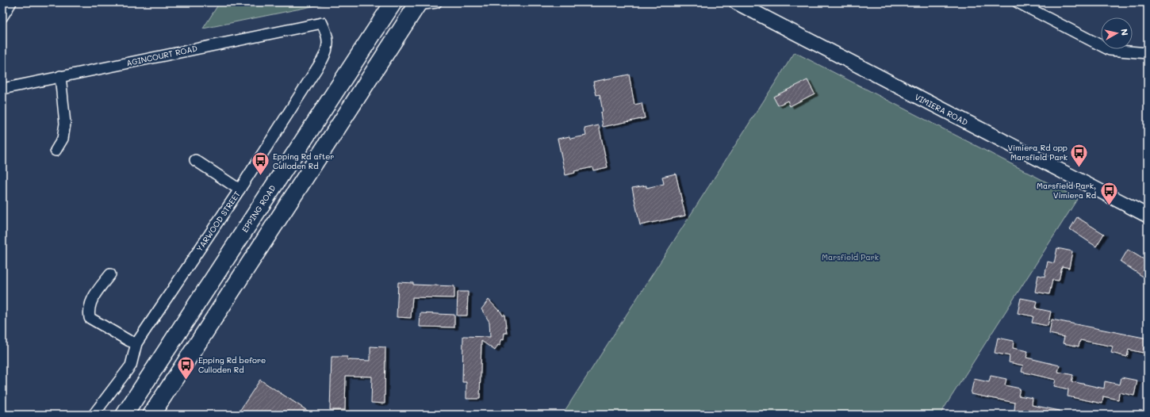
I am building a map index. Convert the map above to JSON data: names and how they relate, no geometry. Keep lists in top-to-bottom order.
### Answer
{
  "streets": {
    "main road": ["EPPING ROAD"],
    "street": ["AGINCOURT ROAD", "VIMIERA ROAD", "YARWOOD STREET"]
  },
  "crossings": [
    ["AGINCOURT ROAD", "YARWOOD STREET"]
  ],
  "parks": ["Marsfield Park"],
  "places": {
    "bus stop": [
      "Vimiera Rd opp Marsfield Park",
      "Epping Rd after Culloden Rd",
      "Marsfield Park, Vimiera Rd",
      "Epping Rd before Culloden Rd"
    ]
  },
  "north": "right"
}
